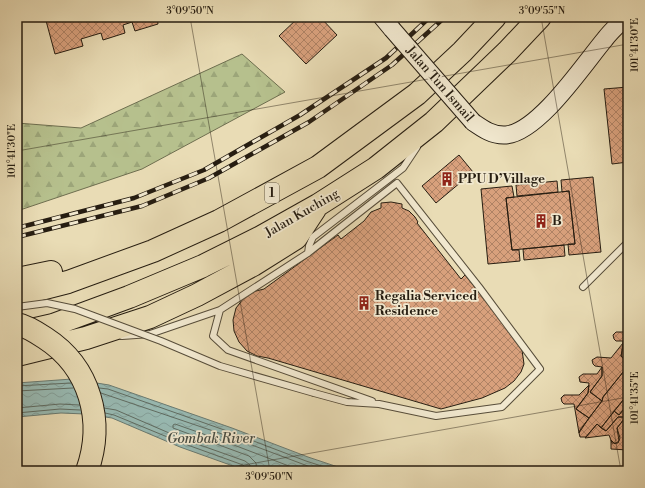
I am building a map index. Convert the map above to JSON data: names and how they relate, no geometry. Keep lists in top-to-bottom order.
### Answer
{
  "streets": {
    "highway": ["1", "Jalan Kuching"],
    "street": ["Jalan Tun Ismail"]
  },
  "water": ["Gombak River"],
  "places": {
    "building": ["PPU D’Village", "B", "Regalia Serviced Residence"]
  },
  "coordinates": [
    "3°09'50\"N",
    "3°09'55\"N",
    "101°41'30\"E",
    "101°41'35\"E"
  ]
}
